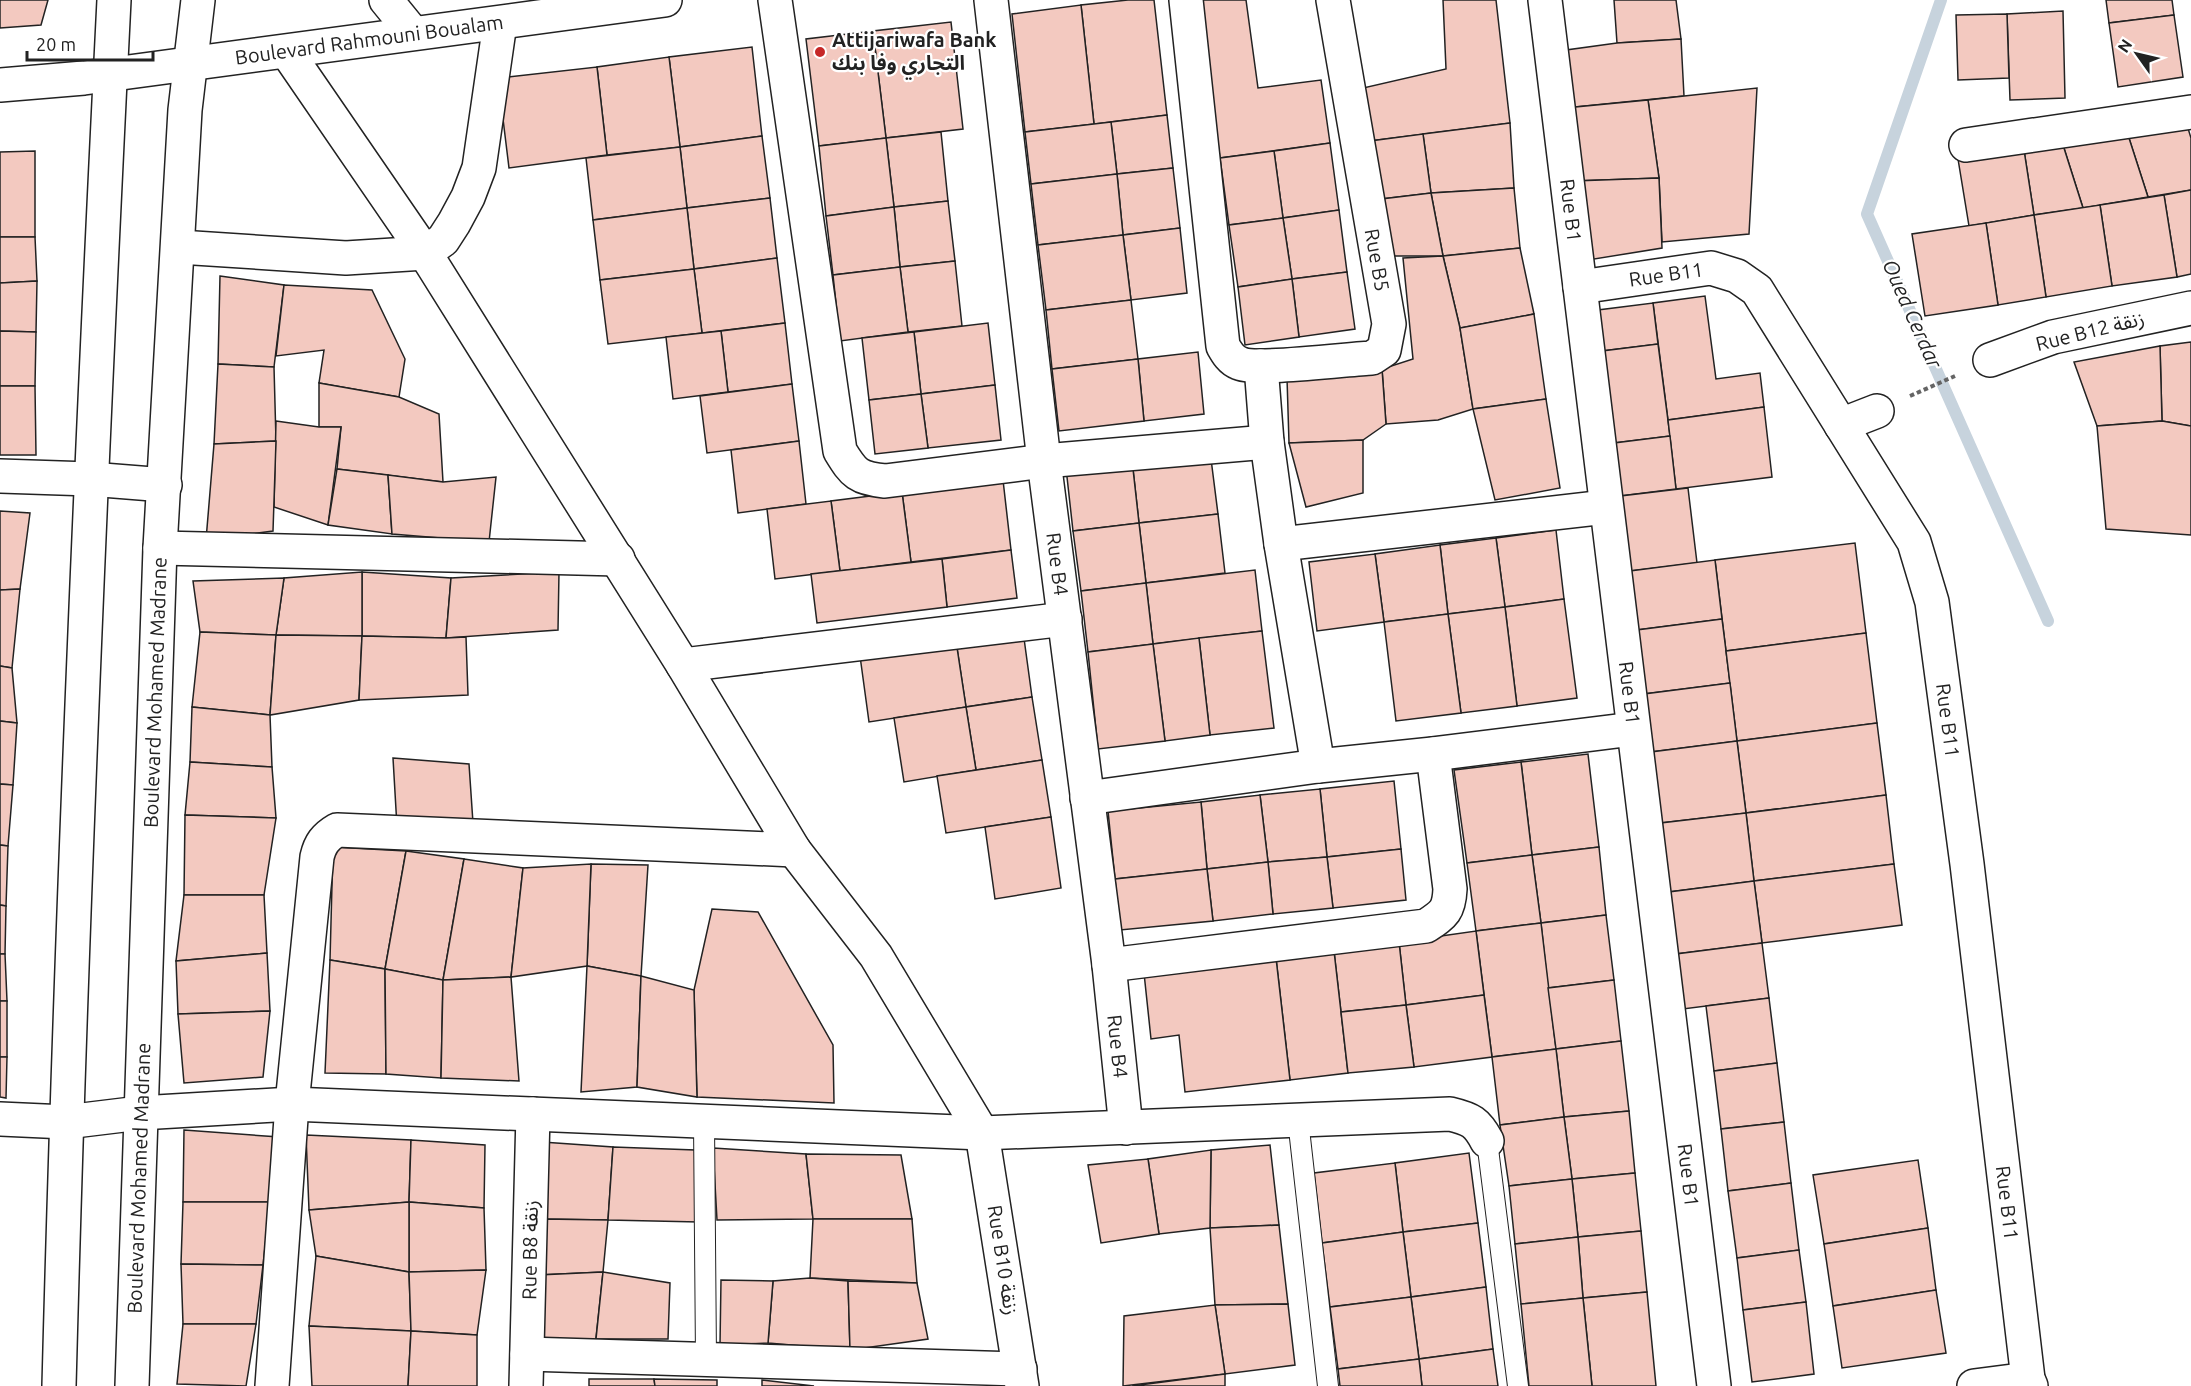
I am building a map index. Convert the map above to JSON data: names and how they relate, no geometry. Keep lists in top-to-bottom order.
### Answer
{
  "streets": {
    "street": [
      "Boulevard Rahmouni Boualam",
      "Rue B1",
      "Rue B5",
      "Rue B11",
      "Rue B12 زنقة",
      "Rue B4",
      "Boulevard Mohamed Madrane",
      "Rue B8 زنقة",
      "Rue B10 زنقة"
    ]
  },
  "crossings": [
    ["Boulevard Rahmouni Boualam", "Boulevard Mohamed Madrane"],
    ["Rue B1", "Rue B11"]
  ],
  "water": ["Oued Cerdar"],
  "places": ["Attijariwafa Bank التجاري وفا بنك"],
  "scale_bar": "20 m",
  "north": "top left"
}
